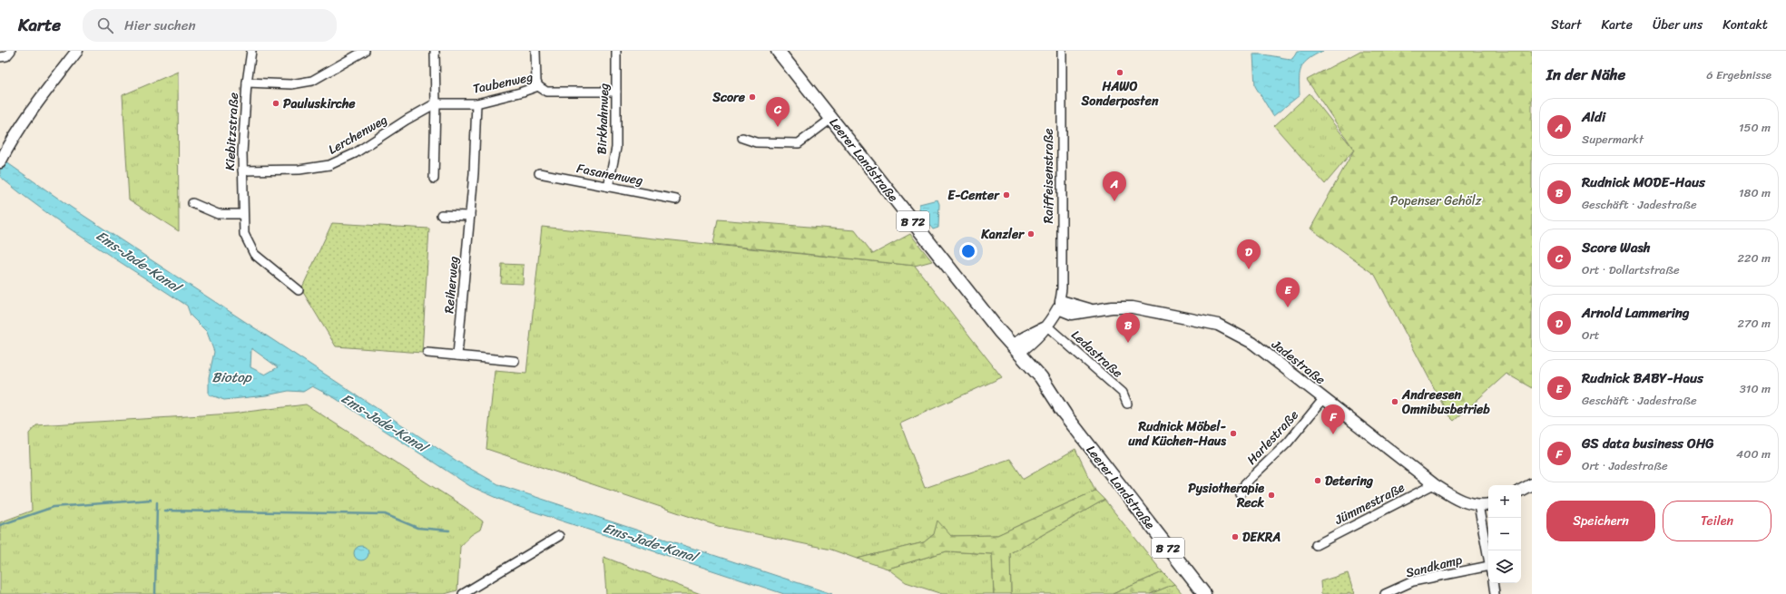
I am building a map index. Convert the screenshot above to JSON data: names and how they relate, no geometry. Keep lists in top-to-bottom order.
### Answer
{
  "streets": {
    "main road": ["Leerer Landstraße", "B 72"],
    "street": [
      "Taubenweg",
      "Birkhahnweg",
      "Kiebitzstraße",
      "Lerchenweg",
      "Fasanenweg",
      "Raiffeisenstraße",
      "Reiherweg",
      "Ledastraße",
      "Jadestraße",
      "Harlestraße",
      "Jümmestraße",
      "Sandkamp"
    ]
  },
  "crossings": [
    ["Taubenweg", "Birkhahnweg"],
    ["Taubenweg", "Lerchenweg"],
    ["Taubenweg", "Reiherweg"],
    ["Birkhahnweg", "Fasanenweg"],
    ["Kiebitzstraße", "Lerchenweg"],
    ["Raiffeisenstraße", "Jadestraße"],
    ["Jadestraße", "Harlestraße"],
    ["Jadestraße", "Jümmestraße"]
  ],
  "water": ["Ems-Jade-Kanal", "Biotop"],
  "parks": ["Popenser Gehölz"],
  "places": [
    "HAWO Sonderposten",
    "Score",
    "Pauluskirche",
    "E-Center",
    "Kanzler",
    "Andreesen Omnibusbetrieb",
    "Rudnick Möbel- und Küchen-Haus",
    "Detering",
    "Pysiotherapie Reck",
    "DEKRA"
  ],
  "page": {
    "header": "Karte",
    "search": "Hier suchen",
    "nav": [
      "Start",
      "Karte",
      "Über uns",
      "Kontakt"
    ],
    "heading": ["In der Nähe", "6 Ergebnisse"],
    "pins": [
      "C",
      "A",
      "D",
      "E",
      "B",
      "F"
    ],
    "list": [
      {
        "mark": "A",
        "name": "Aldi",
        "note": "Supermarkt",
        "value": "150 m"
      },
      {
        "mark": "B",
        "name": "Rudnick MODE-Haus",
        "note": "Geschäft · Jadestraße",
        "value": "180 m"
      },
      {
        "mark": "C",
        "name": "Score Wash",
        "note": "Ort · Dollartstraße",
        "value": "220 m"
      },
      {
        "mark": "D",
        "name": "Arnold Lammering",
        "note": "Ort",
        "value": "270 m"
      },
      {
        "mark": "E",
        "name": "Rudnick BABY-Haus",
        "note": "Geschäft · Jadestraße",
        "value": "310 m"
      },
      {
        "mark": "F",
        "name": "GS data business OHG",
        "note": "Ort · Jadestraße",
        "value": "400 m"
      }
    ],
    "map_buttons": ["+", "−"],
    "buttons": ["Speichern", "Teilen"]
  }
}
